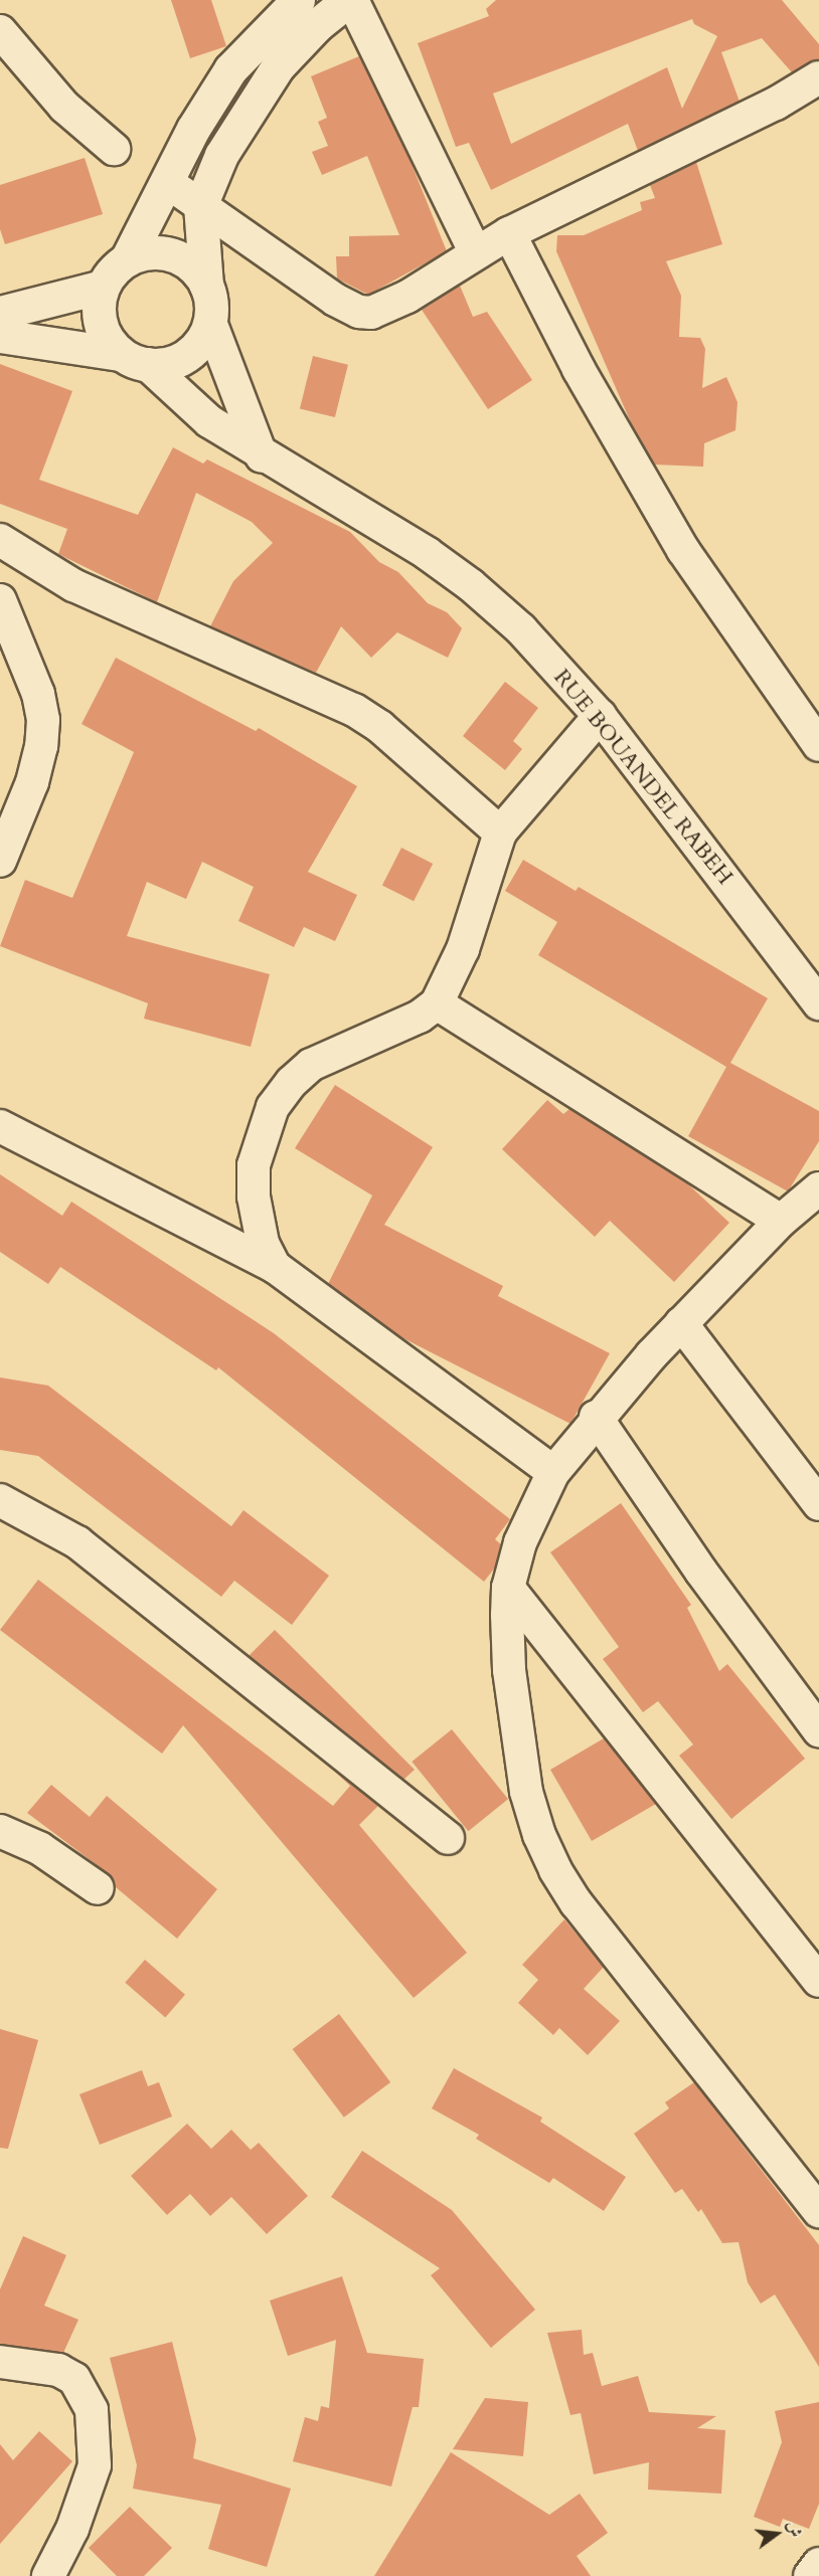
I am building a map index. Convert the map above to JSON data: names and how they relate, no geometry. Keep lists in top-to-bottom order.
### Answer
{
  "streets": {
    "street": ["RUE BOUANDEL RABEH"]
  },
  "north": "right"
}
